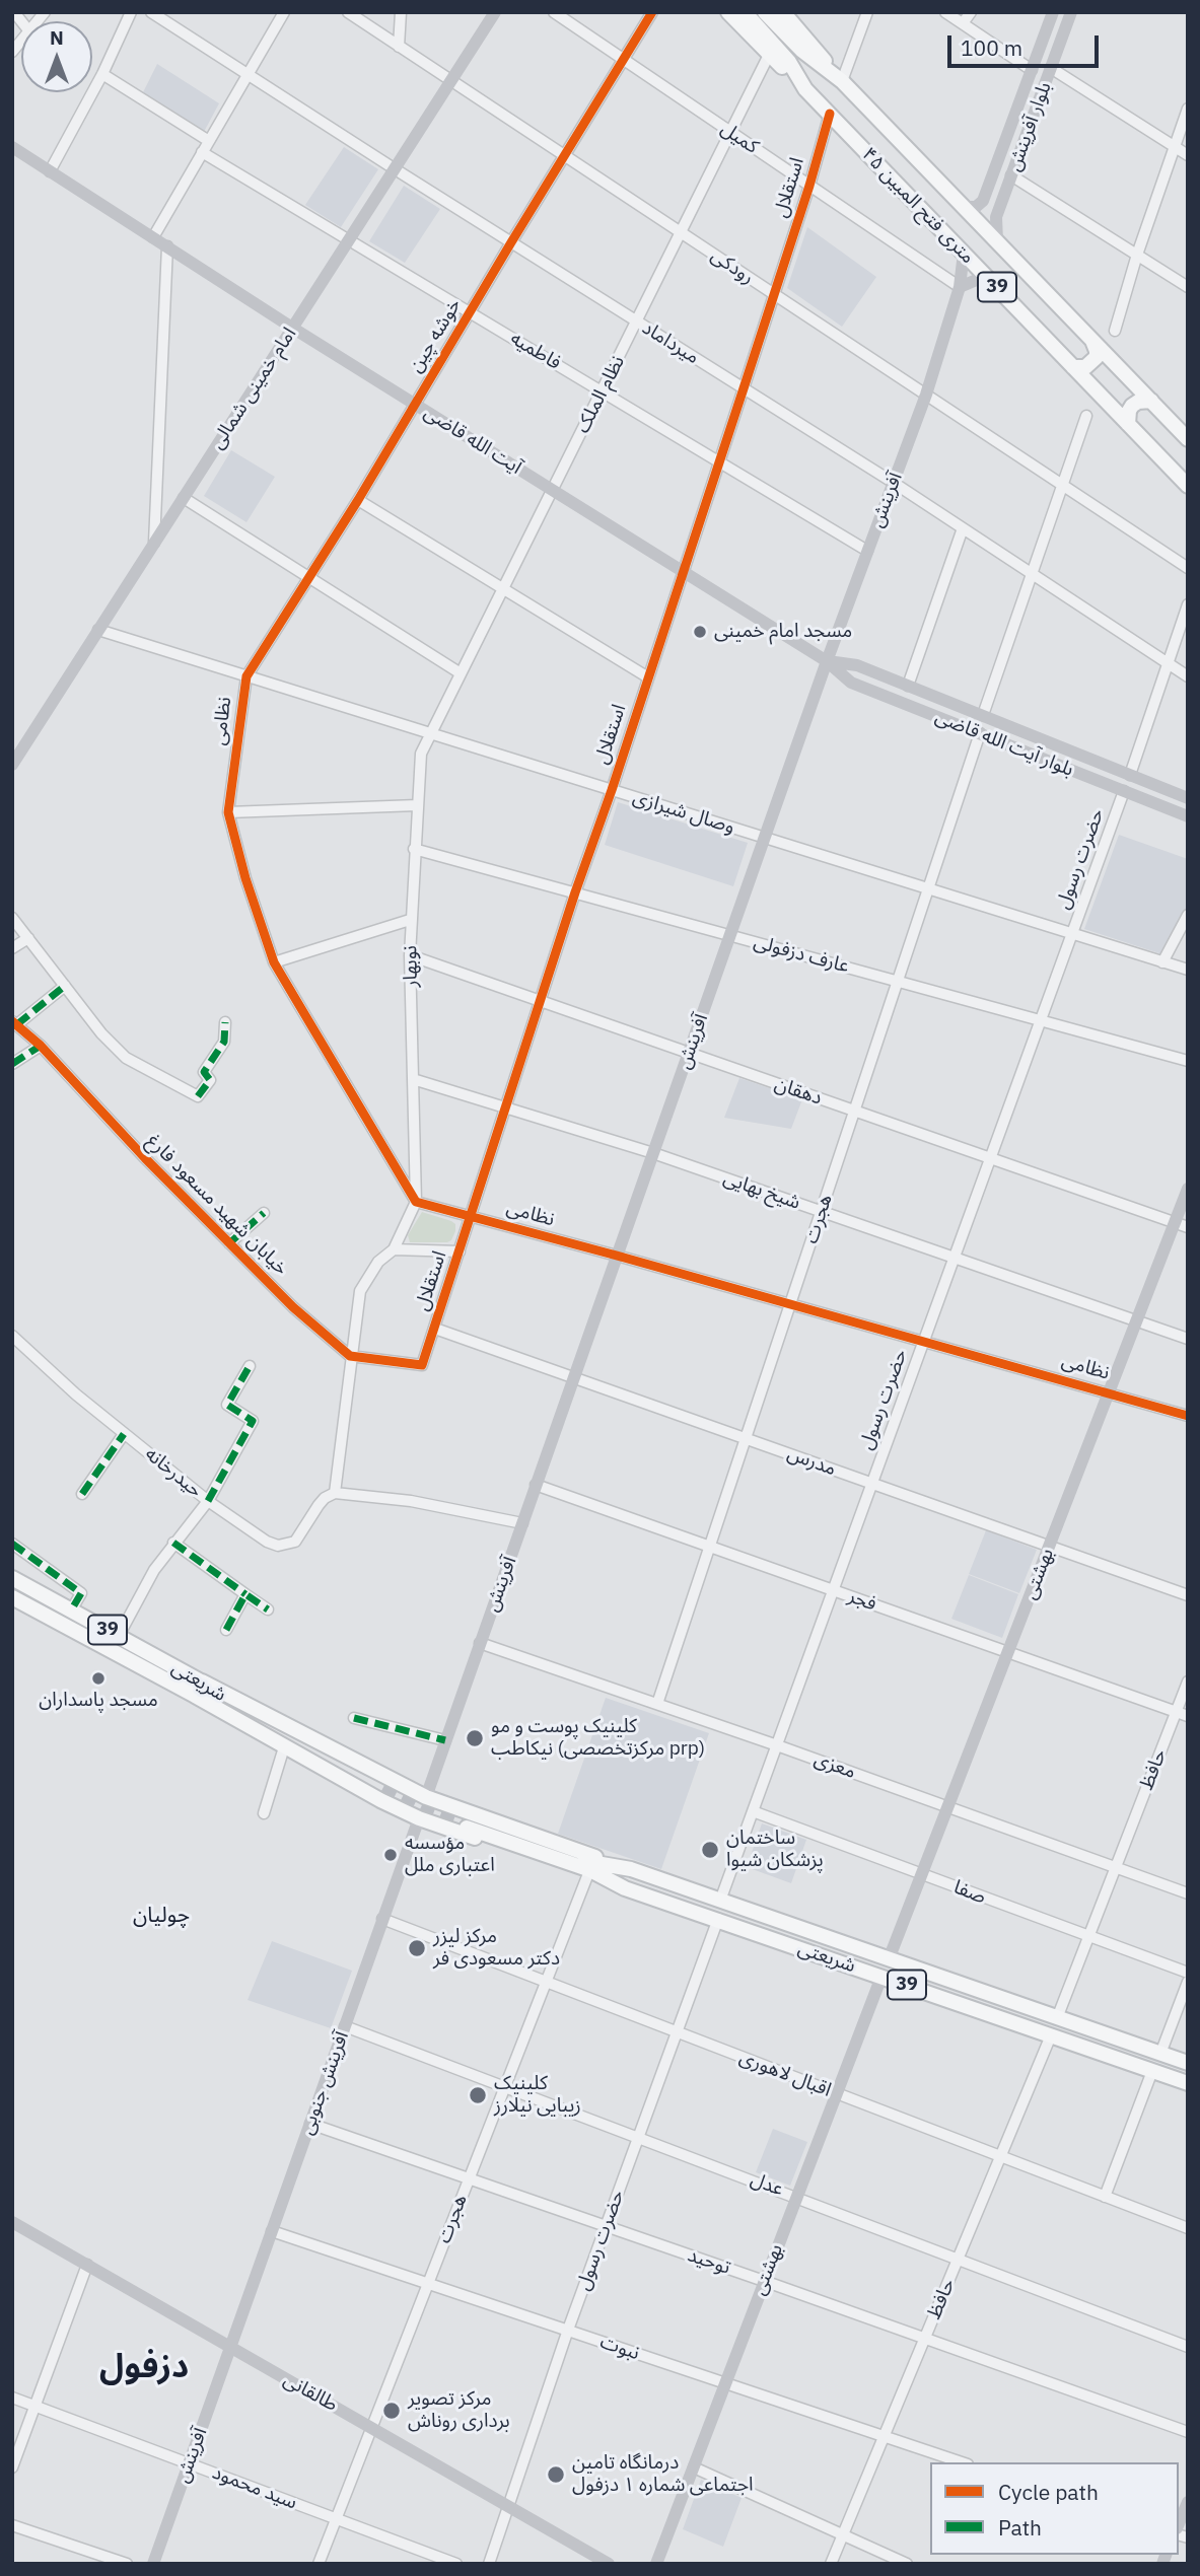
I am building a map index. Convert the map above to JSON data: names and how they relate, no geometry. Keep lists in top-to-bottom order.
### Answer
{
  "streets": {
    "main road": [
      "بلوار آفرینش",
      "۴۵ متری فتح المبین",
      "39",
      "امام خمینی شمالی",
      "آیت الله قاضی",
      "آفرینش",
      "بلوار آیت الله قاضی",
      "بهشتی",
      "شریعتی",
      "آفرینش جنوبی",
      "طالقانی"
    ],
    "street": [
      "کمیل",
      "استقلال",
      "رودکی",
      "خوشه چین",
      "میرداماد",
      "فاطمیه",
      "نظام الملک",
      "نظامی",
      "وصال شیرازی",
      "حضرت رسول",
      "عارف دزفولی",
      "نوبهار",
      "دهقان",
      "شیخ بهایی",
      "خیابان شهید مسعود فارغ",
      "هجرت",
      "مدرس",
      "حیدرخانه",
      "فجر",
      "معزی",
      "حافظ",
      "صفا",
      "اقبال لاهوری",
      "عدل",
      "توحید",
      "نبوت",
      "سید محمود"
    ]
  },
  "crossings": [
    ["بلوار آفرینش", "۴۵ متری فتح المبین"],
    ["کمیل", "استقلال"],
    ["کمیل", "خوشه چین"],
    ["کمیل", "نظام الملک"],
    ["کمیل", "آفرینش"],
    ["استقلال", "۴۵ متری فتح المبین"],
    ["استقلال", "رودکی"],
    ["استقلال", "میرداماد"],
    ["استقلال", "فاطمیه"],
    ["استقلال", "آیت الله قاضی"],
    ["استقلال", "نظامی"],
    ["استقلال", "وصال شیرازی"],
    ["استقلال", "عارف دزفولی"],
    ["استقلال", "دهقان"],
    ["استقلال", "شیخ بهایی"],
    ["استقلال", "خیابان شهید مسعود فارغ"],
    ["استقلال", "مدرس"],
    ["۴۵ متری فتح المبین", "آفرینش"],
    ["رودکی", "خوشه چین"],
    ["رودکی", "امام خمینی شمالی"],
    ["رودکی", "نظام الملک"],
    ["رودکی", "آفرینش"],
    ["خوشه چین", "میرداماد"],
    ["خوشه چین", "فاطمیه"],
    ["خوشه چین", "آیت الله قاضی"],
    ["خوشه چین", "نظامی"],
    ["خوشه چین", "وصال شیرازی"],
    ["میرداماد", "امام خمینی شمالی"],
    ["میرداماد", "نظام الملک"],
    ["میرداماد", "آفرینش"],
    ["فاطمیه", "امام خمینی شمالی"],
    ["فاطمیه", "نظام الملک"],
    ["فاطمیه", "آفرینش"],
    ["امام خمینی شمالی", "آیت الله قاضی"],
    ["امام خمینی شمالی", "وصال شیرازی"],
    ["نظام الملک", "آیت الله قاضی"],
    ["نظام الملک", "وصال شیرازی"],
    ["نظام الملک", "نوبهار"],
    ["آیت الله قاضی", "آفرینش"],
    ["آیت الله قاضی", "بلوار آیت الله قاضی"],
    ["آفرینش", "نظامی"],
    ["آفرینش", "بلوار آیت الله قاضی"],
    ["آفرینش", "وصال شیرازی"],
    ["آفرینش", "عارف دزفولی"],
    ["آفرینش", "دهقان"],
    ["آفرینش", "شیخ بهایی"],
    ["آفرینش", "مدرس"],
    ["آفرینش", "فجر"],
    ["آفرینش", "معزی"],
    ["آفرینش", "آفرینش جنوبی"],
    ["آفرینش", "طالقانی"],
    ["آفرینش", "سید محمود"],
    ["نظامی", "وصال شیرازی"],
    ["نظامی", "حضرت رسول"],
    ["نظامی", "نوبهار"],
    ["نظامی", "هجرت"],
    ["نظامی", "بهشتی"],
    ["بلوار آیت الله قاضی", "حضرت رسول"],
    ["بلوار آیت الله قاضی", "هجرت"],
    ["وصال شیرازی", "حضرت رسول"],
    ["وصال شیرازی", "نوبهار"],
    ["وصال شیرازی", "هجرت"],
    ["حضرت رسول", "عارف دزفولی"],
    ["حضرت رسول", "دهقان"],
    ["حضرت رسول", "شیخ بهایی"],
    ["حضرت رسول", "مدرس"],
    ["حضرت رسول", "فجر"],
    ["حضرت رسول", "شریعتی"],
    ["حضرت رسول", "معزی"],
    ["حضرت رسول", "صفا"],
    ["حضرت رسول", "اقبال لاهوری"],
    ["حضرت رسول", "عدل"],
    ["حضرت رسول", "توحید"],
    ["حضرت رسول", "نبوت"],
    ["حضرت رسول", "طالقانی"],
    ["عارف دزفولی", "نوبهار"],
    ["عارف دزفولی", "هجرت"],
    ["نوبهار", "دهقان"],
    ["نوبهار", "شیخ بهایی"],
    ["دهقان", "هجرت"],
    ["دهقان", "بهشتی"],
    ["شیخ بهایی", "هجرت"],
    ["شیخ بهایی", "بهشتی"],
    ["هجرت", "مدرس"],
    ["هجرت", "فجر"],
    ["هجرت", "معزی"],
    ["هجرت", "اقبال لاهوری"],
    ["هجرت", "عدل"],
    ["هجرت", "توحید"],
    ["هجرت", "نبوت"],
    ["هجرت", "طالقانی"],
    ["هجرت", "سید محمود"],
    ["مدرس", "بهشتی"],
    ["بهشتی", "فجر"],
    ["بهشتی", "شریعتی"],
    ["بهشتی", "معزی"],
    ["بهشتی", "صفا"],
    ["بهشتی", "اقبال لاهوری"],
    ["بهشتی", "عدل"],
    ["بهشتی", "توحید"],
    ["بهشتی", "نبوت"],
    ["فجر", "حافظ"],
    ["شریعتی", "حافظ"],
    ["معزی", "حافظ"],
    ["حافظ", "صفا"],
    ["حافظ", "اقبال لاهوری"],
    ["حافظ", "عدل"],
    ["حافظ", "توحید"],
    ["حافظ", "نبوت"],
    ["اقبال لاهوری", "آفرینش جنوبی"],
    ["آفرینش جنوبی", "عدل"],
    ["آفرینش جنوبی", "توحید"],
    ["آفرینش جنوبی", "نبوت"],
    ["آفرینش جنوبی", "طالقانی"]
  ],
  "districts": ["چولیان", "دزفول"],
  "places": [
    "مسجد امام خمینی",
    "مسجد پاسداران",
    "کلینیک پوست و مو نیکاطب (مرکزتخصصی prp)",
    "ساختمان پزشکان شیوا",
    "مؤسسه اعتباری ملل",
    "مرکز لیزر دکتر مسعودی فر",
    "کلینیک زیبایی نیلارز",
    "مرکز تصویر برداری روناش",
    "درمانگاه تامین اجتماعی شماره ۱ دزفول"
  ],
  "legend": ["Cycle path", "Path"],
  "scale_bar": "100 m",
  "north": "top"
}
